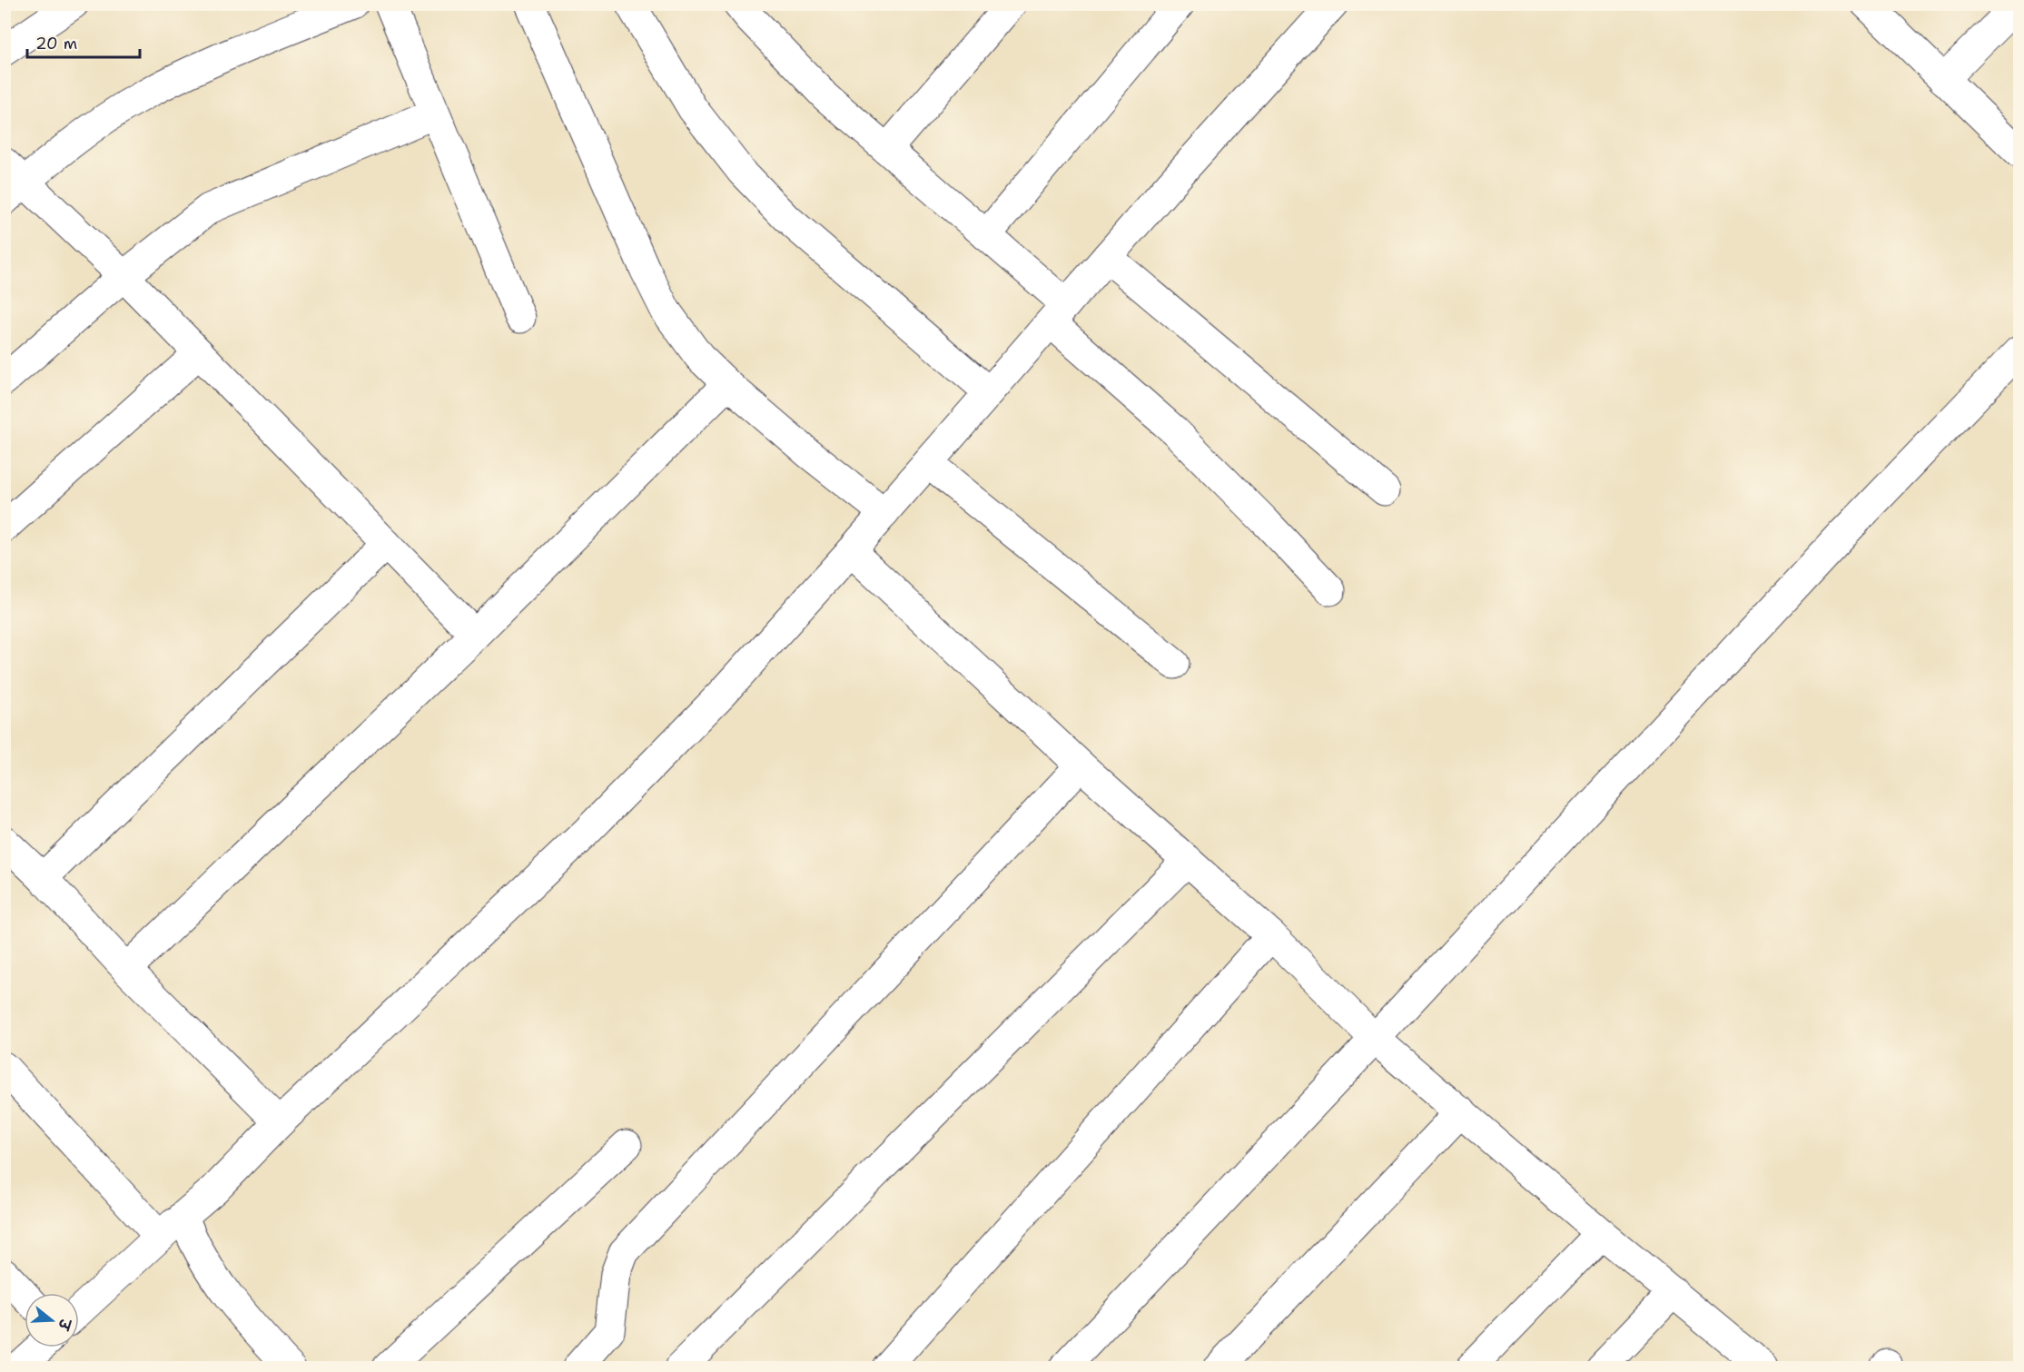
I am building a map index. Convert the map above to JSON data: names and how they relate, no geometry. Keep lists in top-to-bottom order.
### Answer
{
  "scale_bar": "20 m",
  "north": "right"
}
